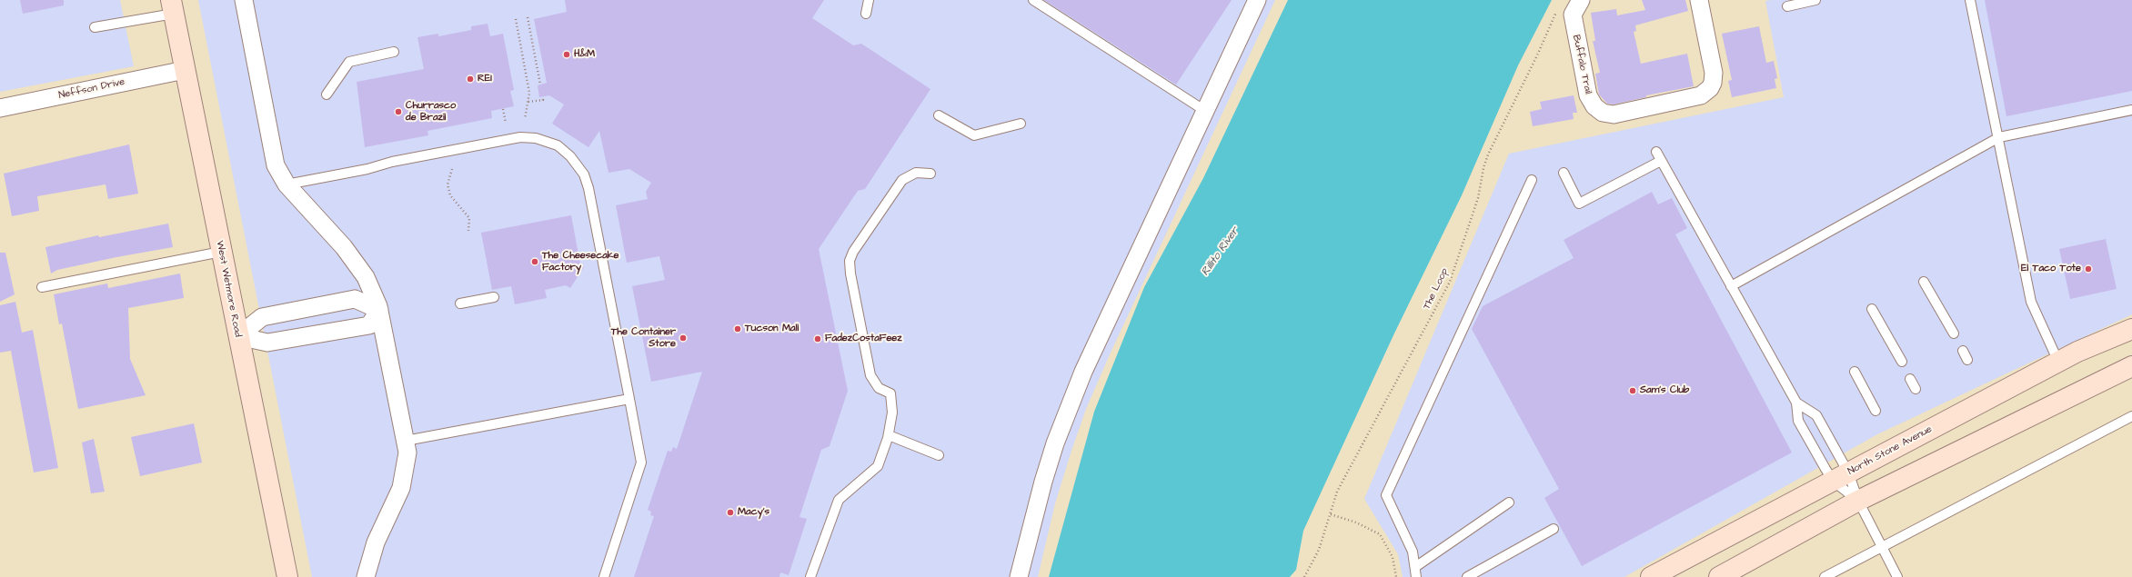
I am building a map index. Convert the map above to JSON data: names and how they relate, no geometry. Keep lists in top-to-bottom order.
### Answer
{
  "streets": {
    "main road": ["West Wetmore Road", "North Stone Avenue"],
    "street": ["Buffalo Trail", "Neffson Drive"],
    "path": ["The Loop"]
  },
  "crossings": [
    ["Neffson Drive", "West Wetmore Road"]
  ],
  "water": ["Rillito River"],
  "places": [
    "H&M",
    "REI",
    "Churrasco de Brazil",
    "The Cheesecake Factory",
    "El Taco Tote",
    "Tucson Mall",
    "The Container Store",
    "FadezCostaFeez",
    "Sam's Club",
    "Macy's"
  ]
}
